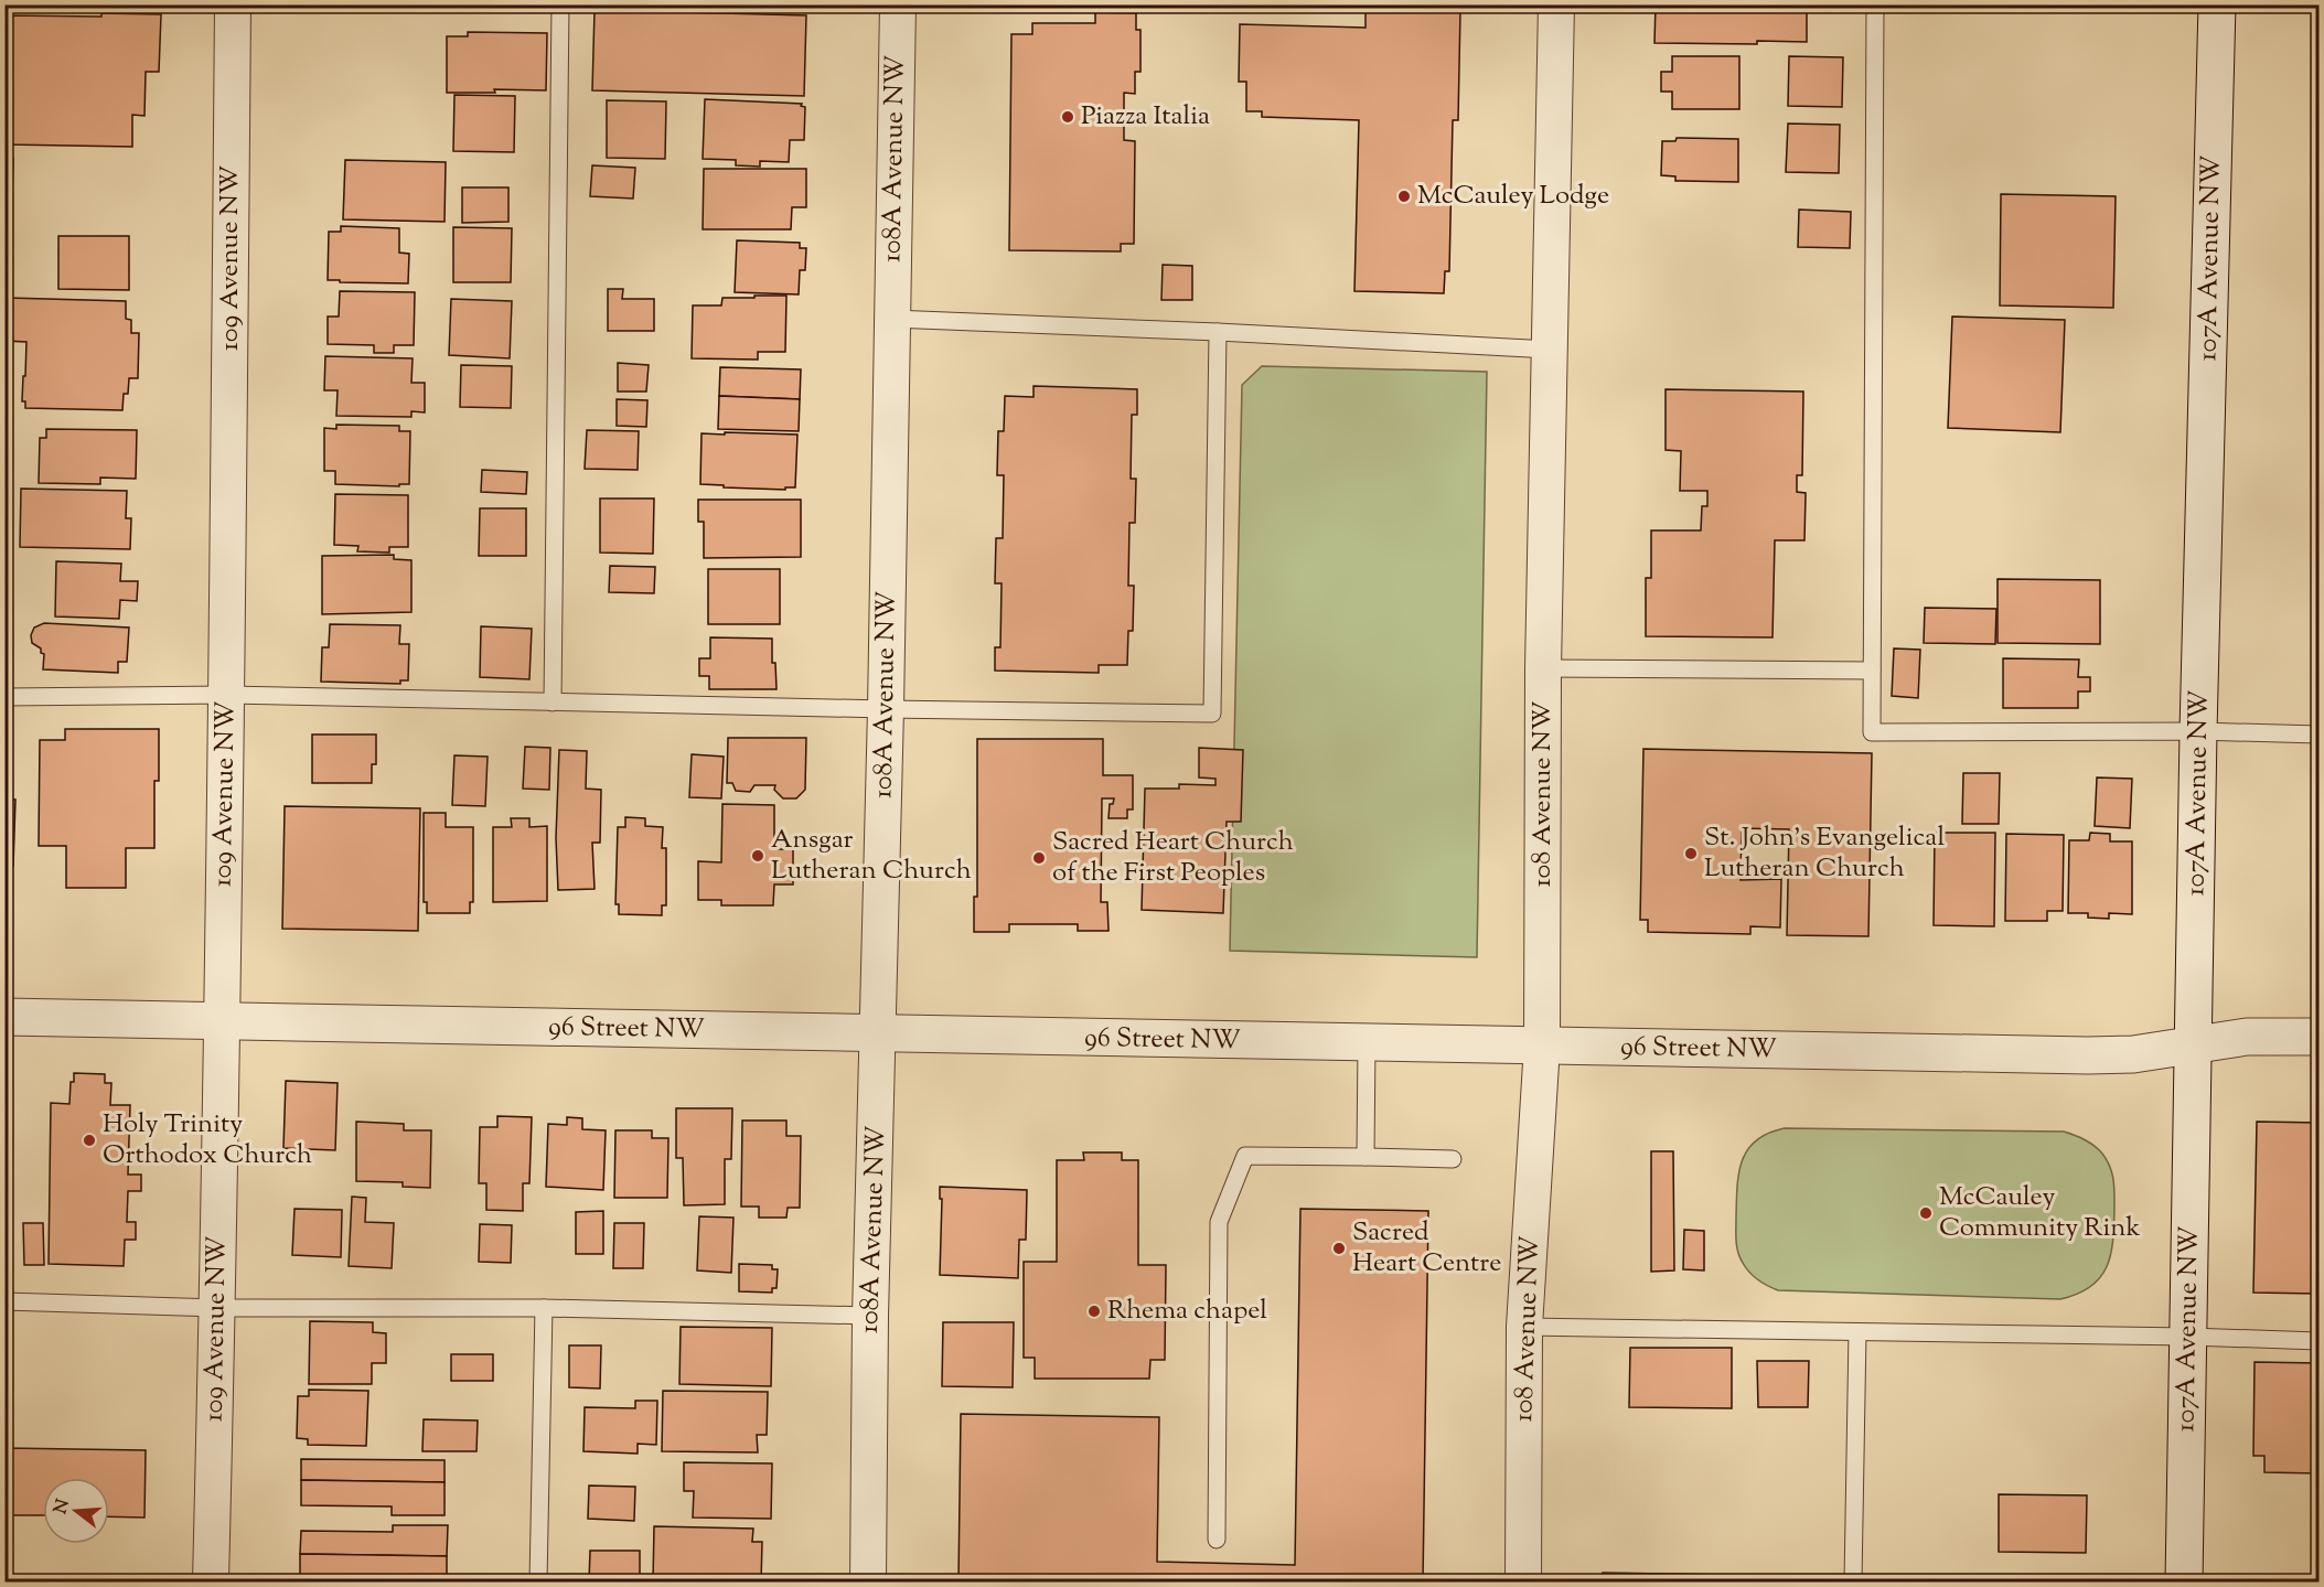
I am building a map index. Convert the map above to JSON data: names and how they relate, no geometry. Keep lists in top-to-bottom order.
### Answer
{
  "streets": {
    "street": [
      "108A Avenue NW",
      "109 Avenue NW",
      "107A Avenue NW",
      "108 Avenue NW",
      "96 Street NW"
    ]
  },
  "crossings": [
    ["108A Avenue NW", "96 Street NW"],
    ["109 Avenue NW", "96 Street NW"],
    ["107A Avenue NW", "96 Street NW"],
    ["108 Avenue NW", "96 Street NW"]
  ],
  "places": [
    "Piazza Italia",
    "McCauley Lodge",
    "St. John's Evangelical Lutheran Church",
    "Ansgar Lutheran Church",
    "Sacred Heart Church of the First Peoples",
    "Holy Trinity Orthodox Church",
    "McCauley Community Rink",
    "Sacred Heart Centre",
    "Rhema chapel"
  ],
  "north": "left"
}
